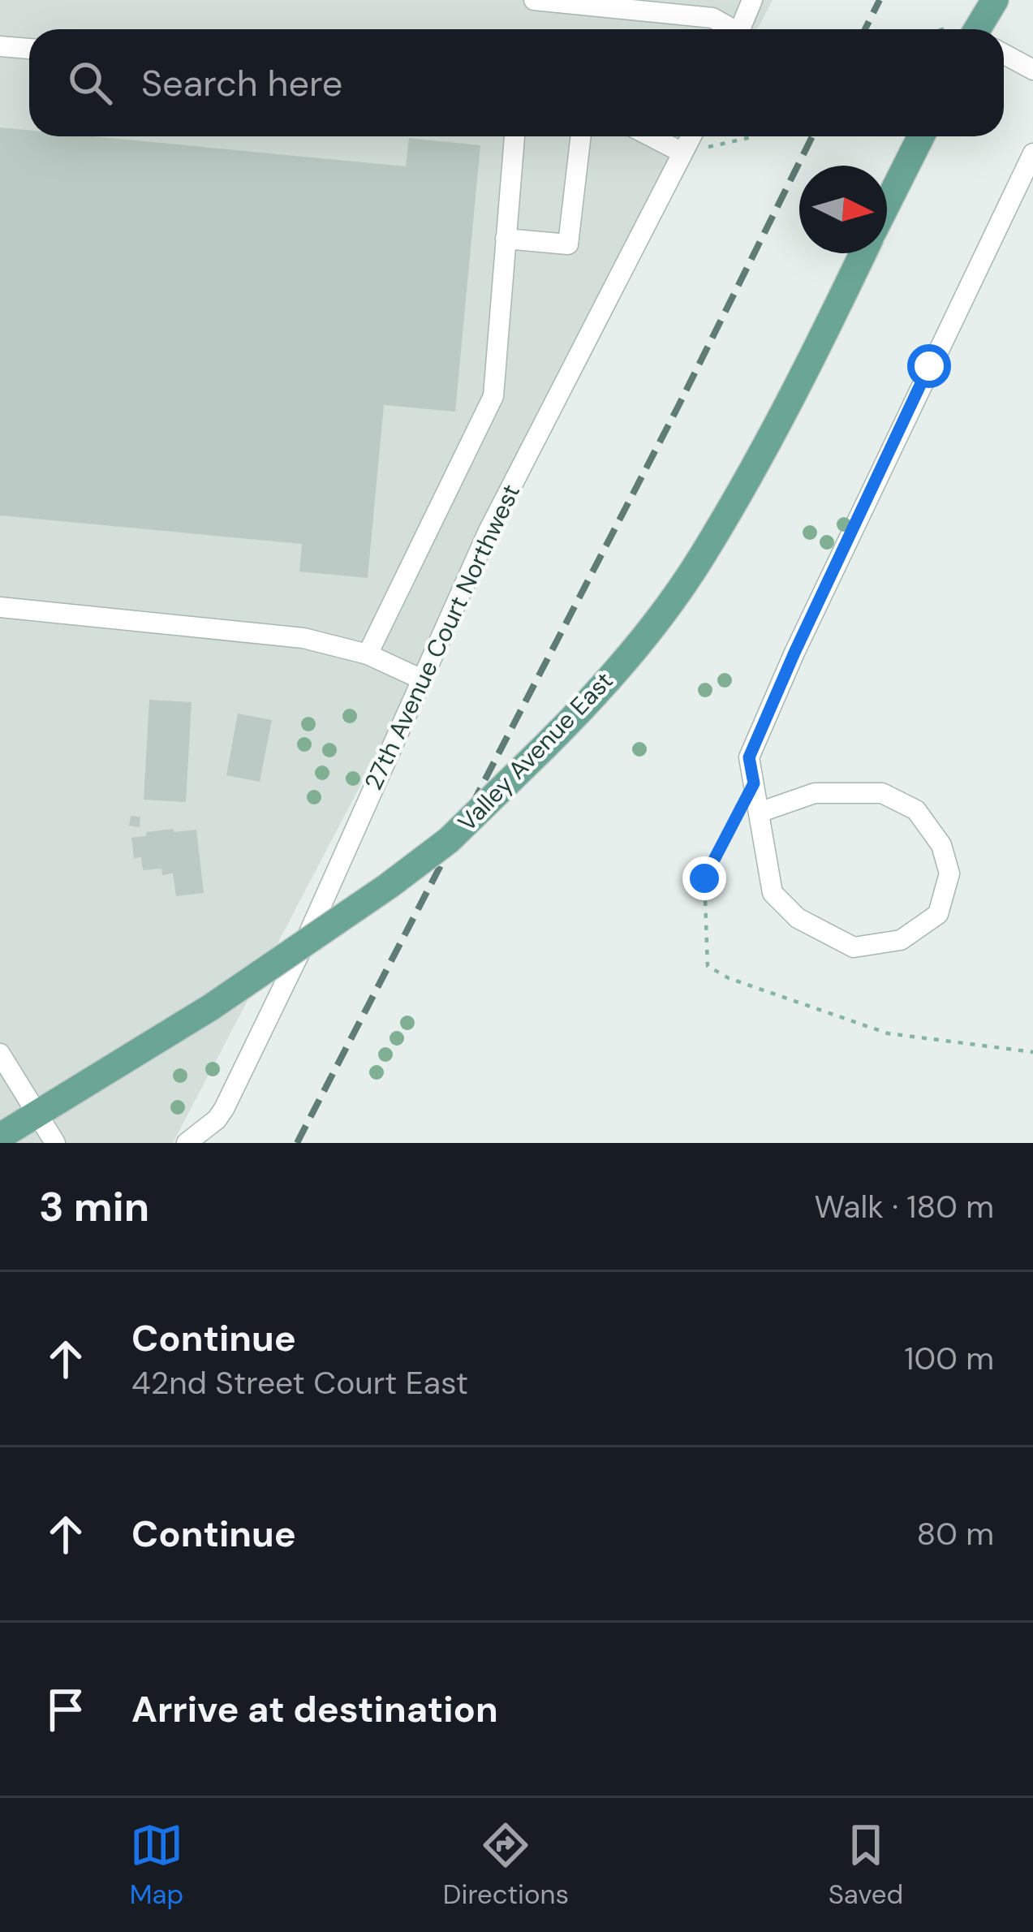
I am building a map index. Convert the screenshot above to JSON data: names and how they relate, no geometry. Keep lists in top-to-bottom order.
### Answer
{
  "streets": {
    "main road": ["Valley Avenue East"],
    "street": ["27th Avenue Court Northwest"]
  },
  "north": "right",
  "page": {
    "search": "Search here",
    "heading": ["3 min", "Walk · 180 m"],
    "list": [
      ["Continue", "42nd Street Court East", "100 m"],
      ["Continue", "80 m"],
      "Arrive at destination"
    ],
    "nav": ["Map", "Directions", "Saved"]
  }
}
